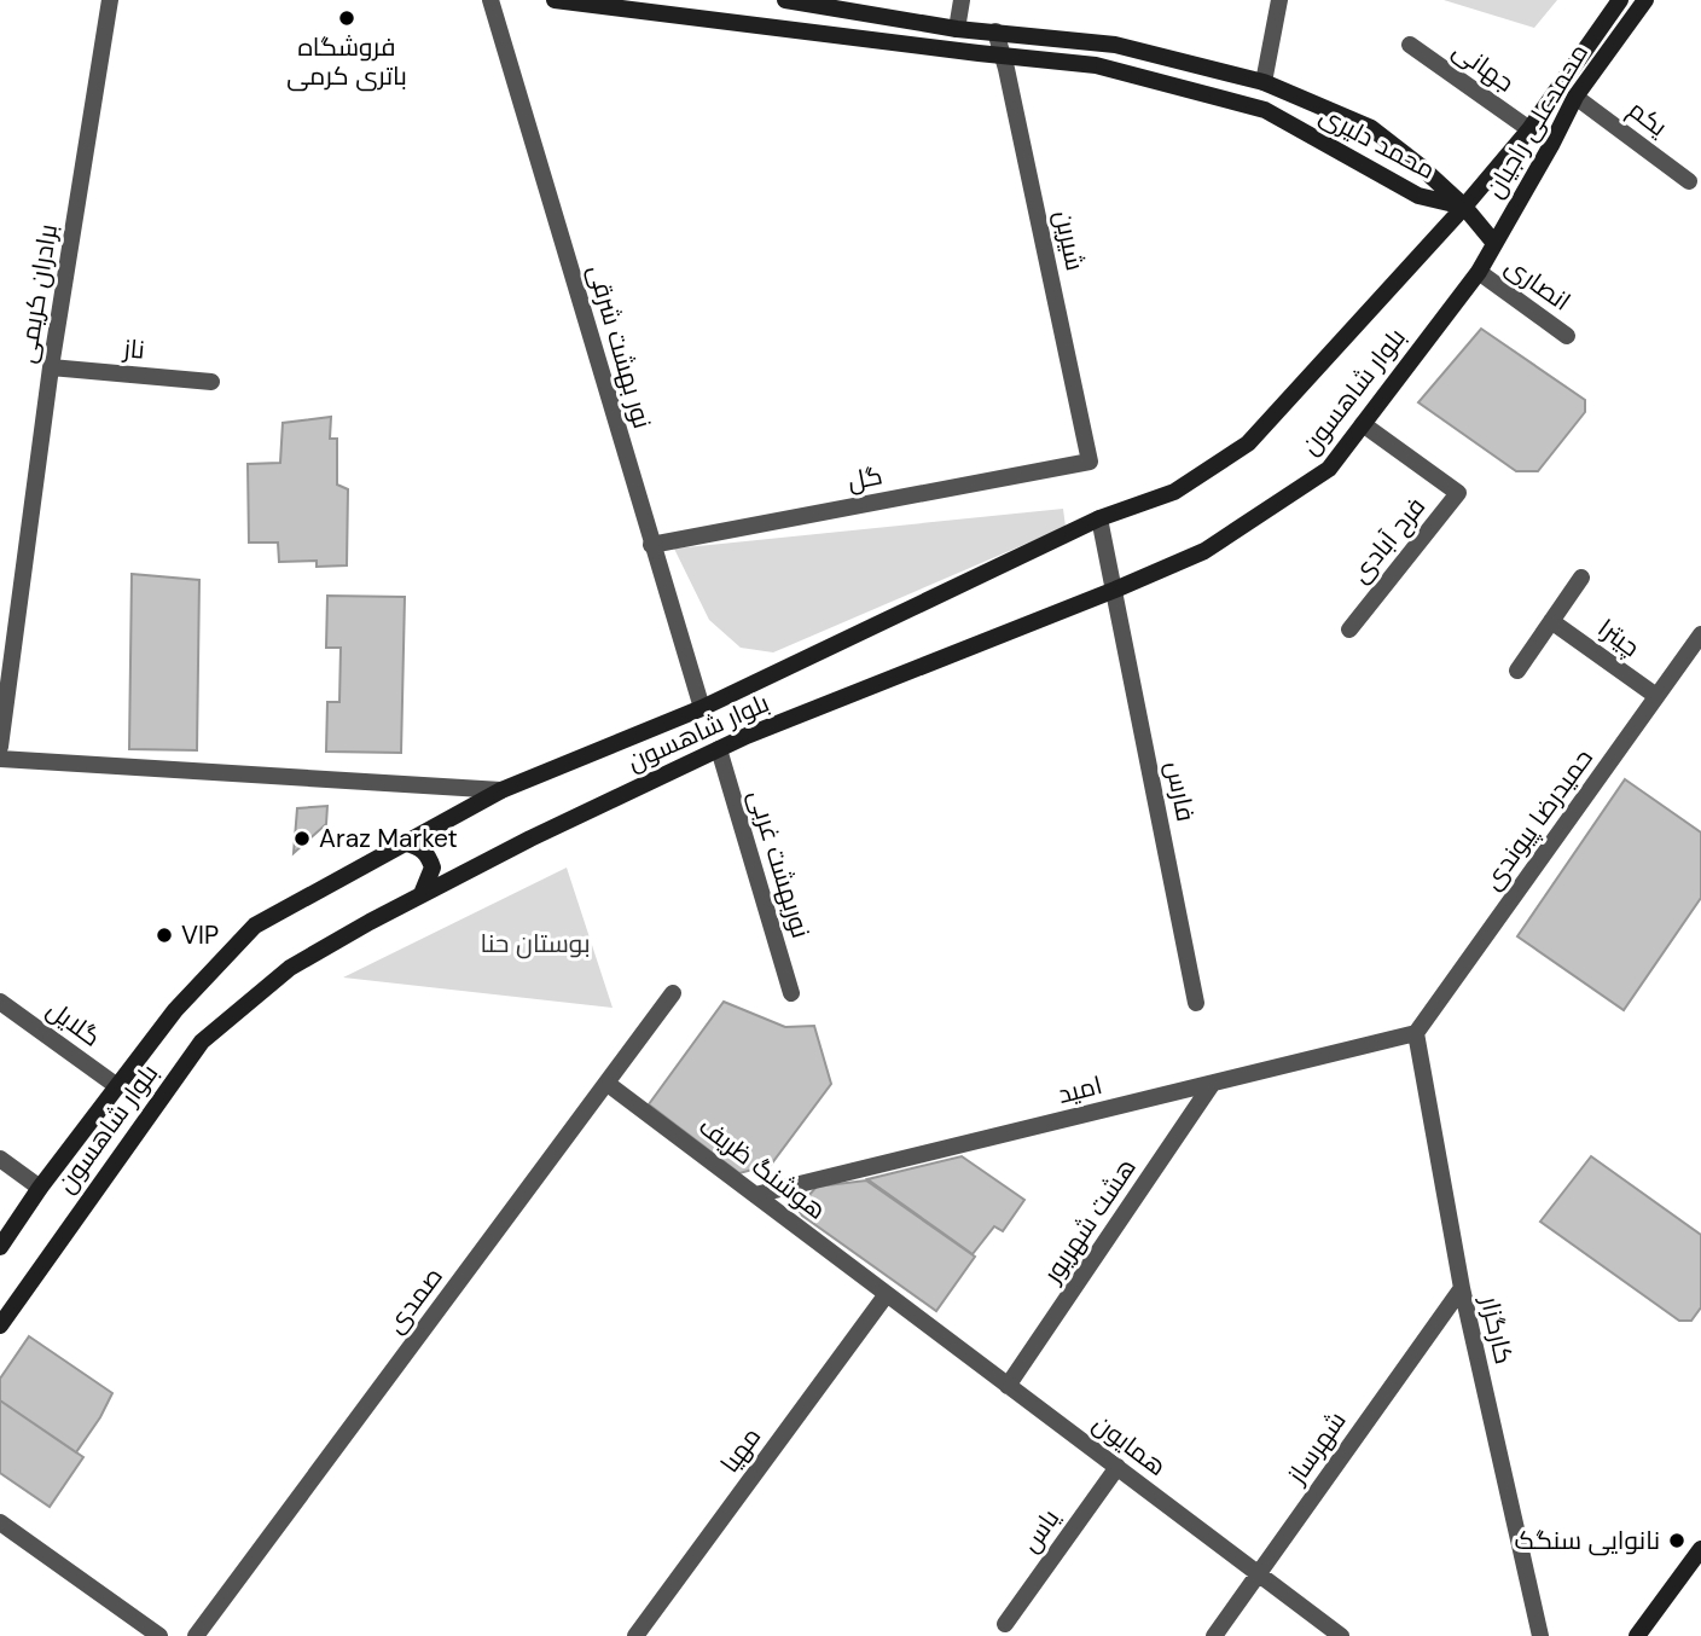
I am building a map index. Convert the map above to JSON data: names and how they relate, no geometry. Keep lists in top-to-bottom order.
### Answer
{
  "streets": {
    "main road": ["محمدعلی راجیان", "محمد دلیری", "بلوار شاهسون"],
    "street": [
      "جهانی",
      "یکم",
      "شیرین",
      "انصاری",
      "برادران کریمی",
      "نور بهشت شرقی",
      "ناز",
      "گل",
      "فرح آبادی",
      "چیترا",
      "فارس",
      "حمیدرضا پیوندی",
      "نوربهشت غربی",
      "گلایل",
      "امید",
      "هوشنگ ظریف",
      "هشت شهریور",
      "صمدی",
      "کارگزار",
      "همایون",
      "شهرساز",
      "مهیا",
      "یاس"
    ]
  },
  "crossings": [
    ["جهانی", "محمدعلی راجیان"],
    ["یکم", "محمدعلی راجیان"],
    ["محمدعلی راجیان", "محمد دلیری"],
    ["محمدعلی راجیان", "انصاری"],
    ["محمدعلی راجیان", "بلوار شاهسون"],
    ["محمد دلیری", "شیرین"],
    ["محمد دلیری", "بلوار شاهسون"],
    ["شیرین", "گل"],
    ["انصاری", "بلوار شاهسون"],
    ["برادران کریمی", "ناز"],
    ["نور بهشت شرقی", "بلوار شاهسون"],
    ["نور بهشت شرقی", "گل"],
    ["بلوار شاهسون", "فرح آبادی"],
    ["بلوار شاهسون", "فارس"],
    ["بلوار شاهسون", "نوربهشت غربی"],
    ["بلوار شاهسون", "گلایل"],
    ["چیترا", "حمیدرضا پیوندی"],
    ["حمیدرضا پیوندی", "امید"],
    ["حمیدرضا پیوندی", "کارگزار"],
    ["امید", "هوشنگ ظریف"],
    ["امید", "هشت شهریور"],
    ["امید", "کارگزار"],
    ["هوشنگ ظریف", "صمدی"],
    ["هوشنگ ظریف", "همایون"],
    ["هوشنگ ظریف", "مهیا"],
    ["هشت شهریور", "همایون"],
    ["کارگزار", "شهرساز"],
    ["همایون", "شهرساز"],
    ["همایون", "مهیا"],
    ["همایون", "یاس"]
  ],
  "parks": ["بوستان حنا"],
  "places": [
    "فروشگاه باتری کرمی",
    "Araz Market",
    "VIP",
    "نانوایی سنگک"
  ]
}
